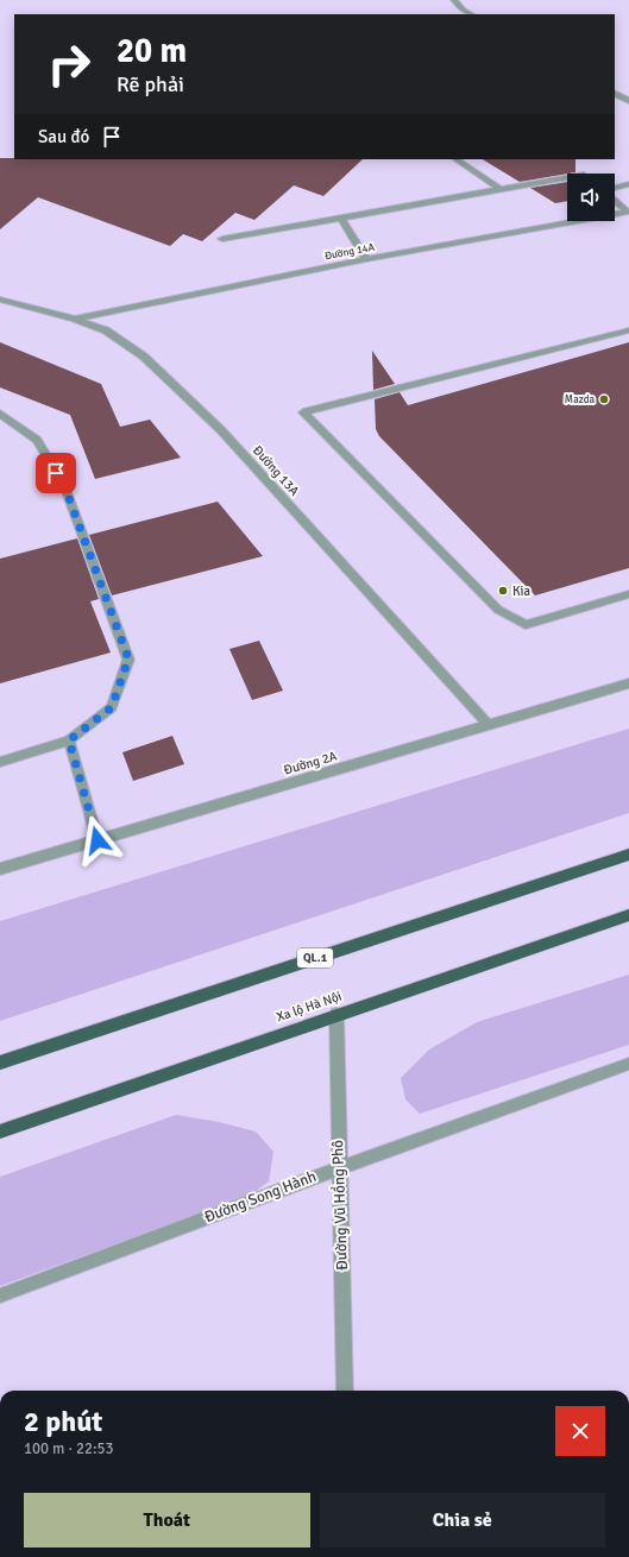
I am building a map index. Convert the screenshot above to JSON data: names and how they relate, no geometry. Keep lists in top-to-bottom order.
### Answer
{
  "streets": {
    "highway": ["QL.1", "Xa lộ Hà Nội"],
    "street": [
      "Đường 14A",
      "Đường 13A",
      "Đường 2A",
      "Đường Song Hành",
      "Đường Vũ Hồng Phô"
    ]
  },
  "crossings": [
    ["Đường 14A", "Đường 13A"],
    ["Đường 13A", "Đường 2A"],
    ["Xa lộ Hà Nội", "Đường Vũ Hồng Phô"],
    ["Đường Song Hành", "Đường Vũ Hồng Phô"]
  ],
  "places": ["Mazda", "Kia"],
  "page": {
    "turn": ["20 m", "Rẽ phải"],
    "then": "Sau đó",
    "heading": ["2 phút", "100 m · 22:53"],
    "buttons": ["Thoát", "Chia sẻ"]
  }
}
